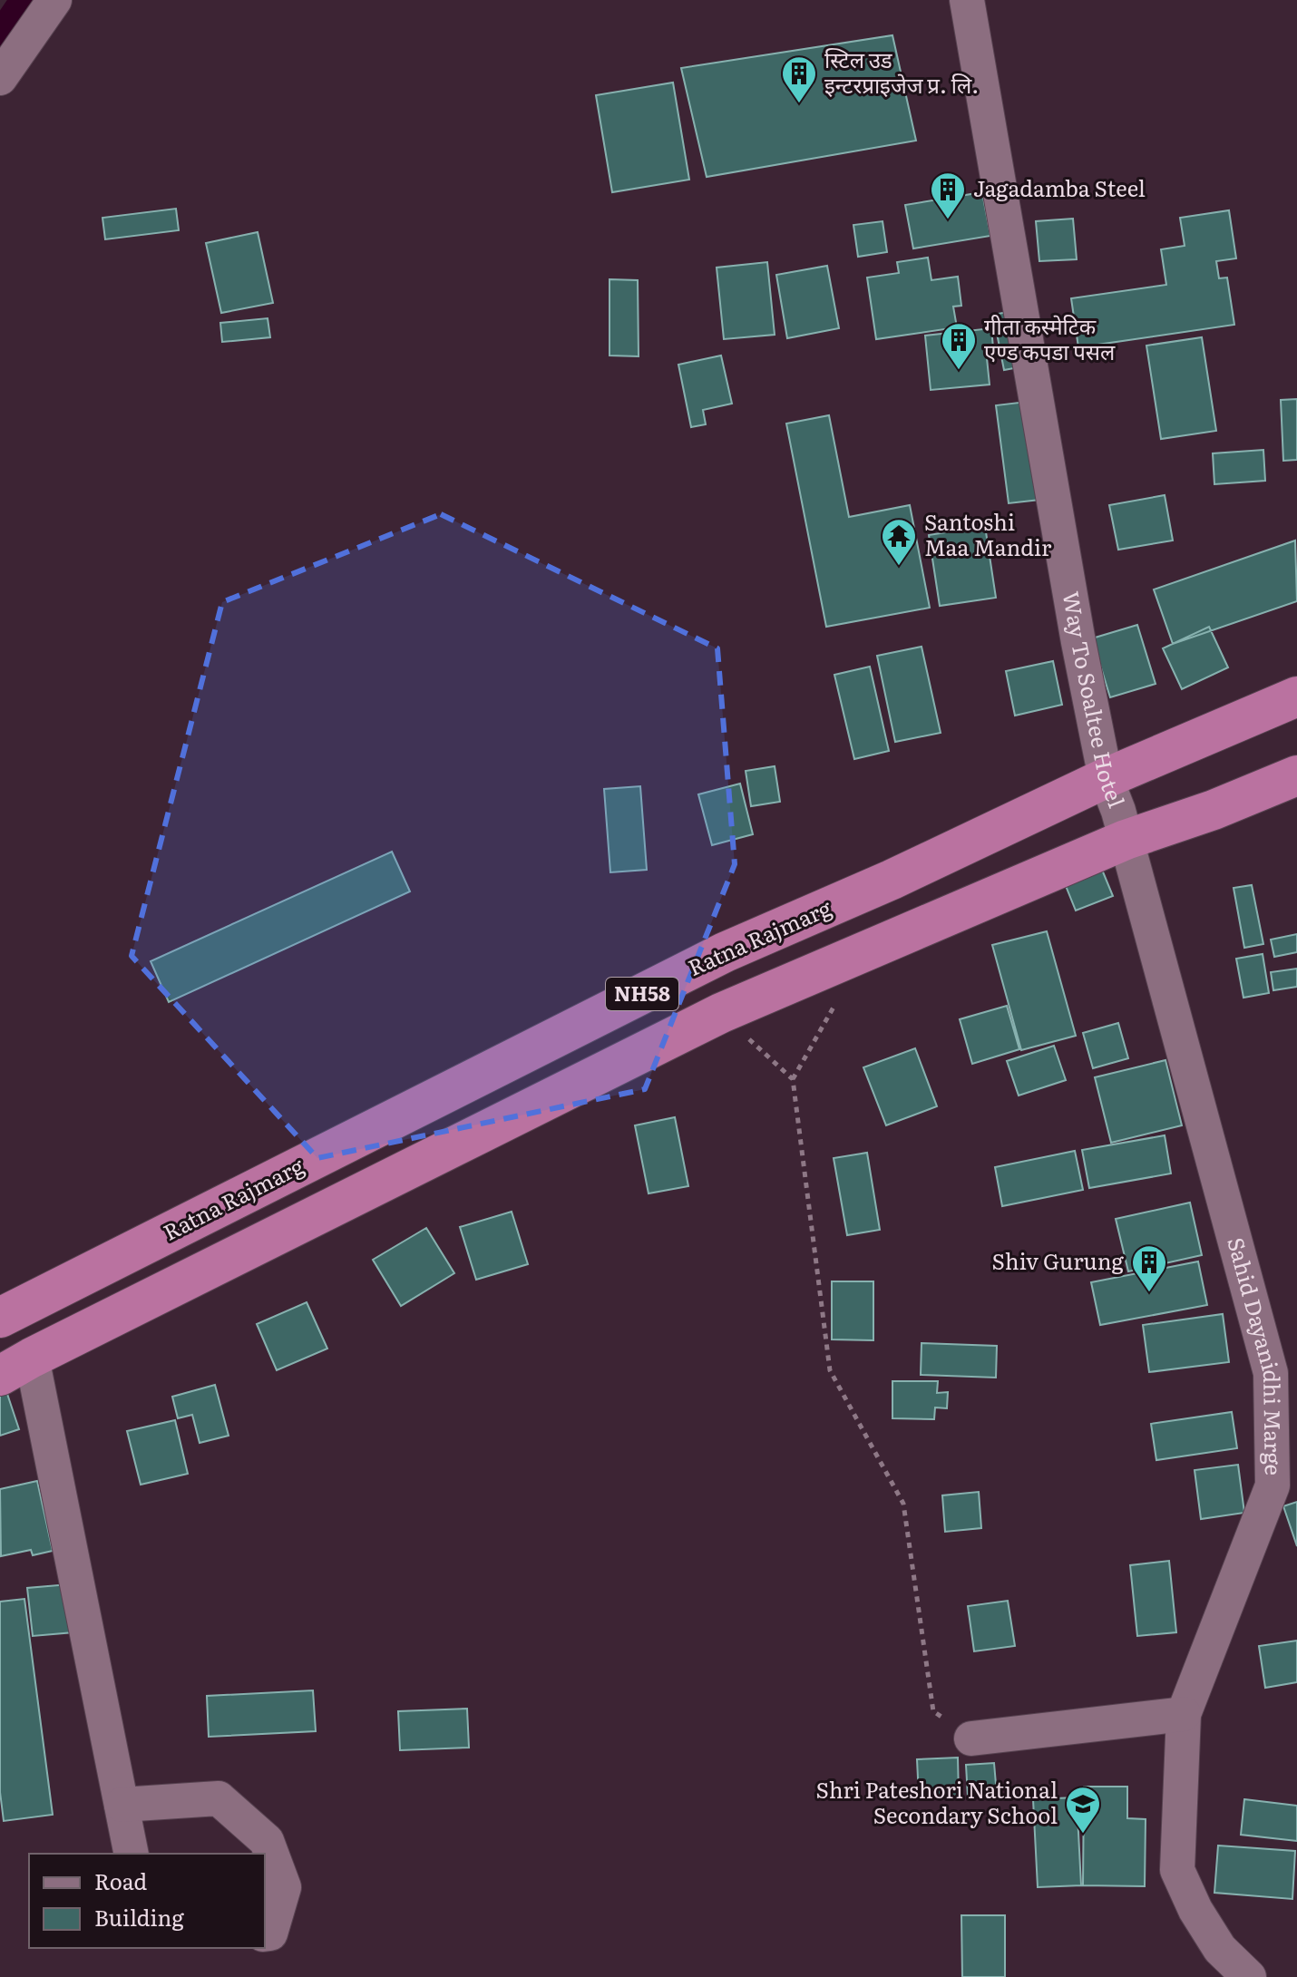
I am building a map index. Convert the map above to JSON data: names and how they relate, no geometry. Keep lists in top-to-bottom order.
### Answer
{
  "streets": {
    "highway": ["Ratna Rajmarg", "NH58"],
    "street": ["Way To Soaltee Hotel", "Sahid Dayanidhi Marge"]
  },
  "crossings": [
    ["Way To Soaltee Hotel", "Ratna Rajmarg"],
    ["Way To Soaltee Hotel", "NH58"],
    ["Way To Soaltee Hotel", "Sahid Dayanidhi Marge"],
    ["NH58", "Sahid Dayanidhi Marge"]
  ],
  "places": {
    "building": [
      "स्टिल उड इन्टरप्राइजेज प्र. लि.",
      "Jagadamba Steel",
      "गीता कस्मेटिक एण्ड कपडा पसल",
      "Shiv Gurung"
    ],
    "temple": ["Santoshi Maa Mandir"],
    "school or university": ["Shri Pateshori National Secondary School"]
  },
  "legend": ["Road", "Building"]
}
